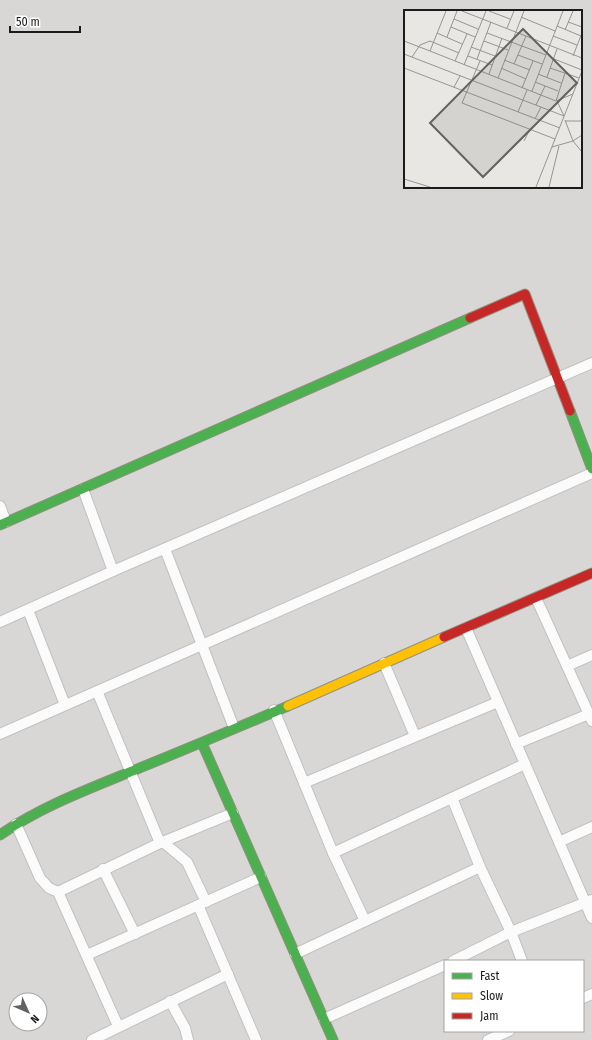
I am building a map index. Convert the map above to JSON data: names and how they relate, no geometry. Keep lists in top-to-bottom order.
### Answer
{
  "legend": ["Fast", "Slow", "Jam"],
  "scale_bar": "50 m",
  "north": "bottom right"
}
